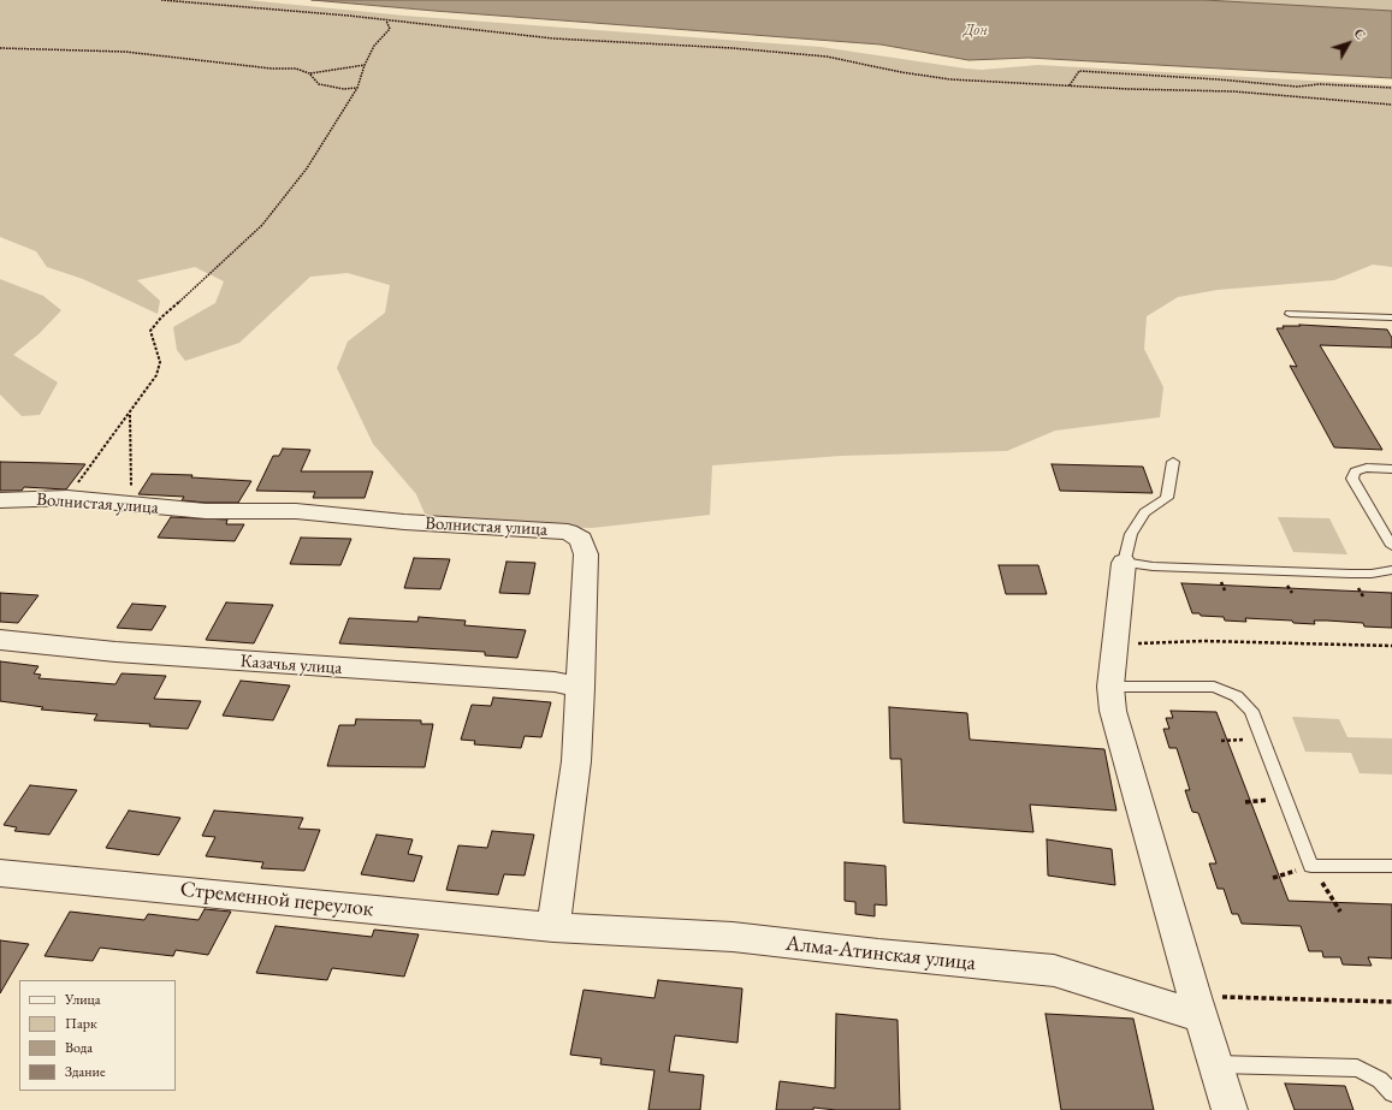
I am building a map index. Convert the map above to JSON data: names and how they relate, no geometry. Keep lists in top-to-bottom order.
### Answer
{
  "streets": {
    "street": [
      "Волнистая улица",
      "Казачья улица",
      "Стременной переулок",
      "Алма-Атинская улица"
    ]
  },
  "crossings": [
    ["Волнистая улица", "Казачья улица"],
    ["Волнистая улица", "Стременной переулок"],
    ["Волнистая улица", "Алма-Атинская улица"],
    ["Стременной переулок", "Алма-Атинская улица"]
  ],
  "water": ["Дон"],
  "legend": [
    "Улица",
    "Парк",
    "Вода",
    "Здание"
  ],
  "north": "top right"
}
